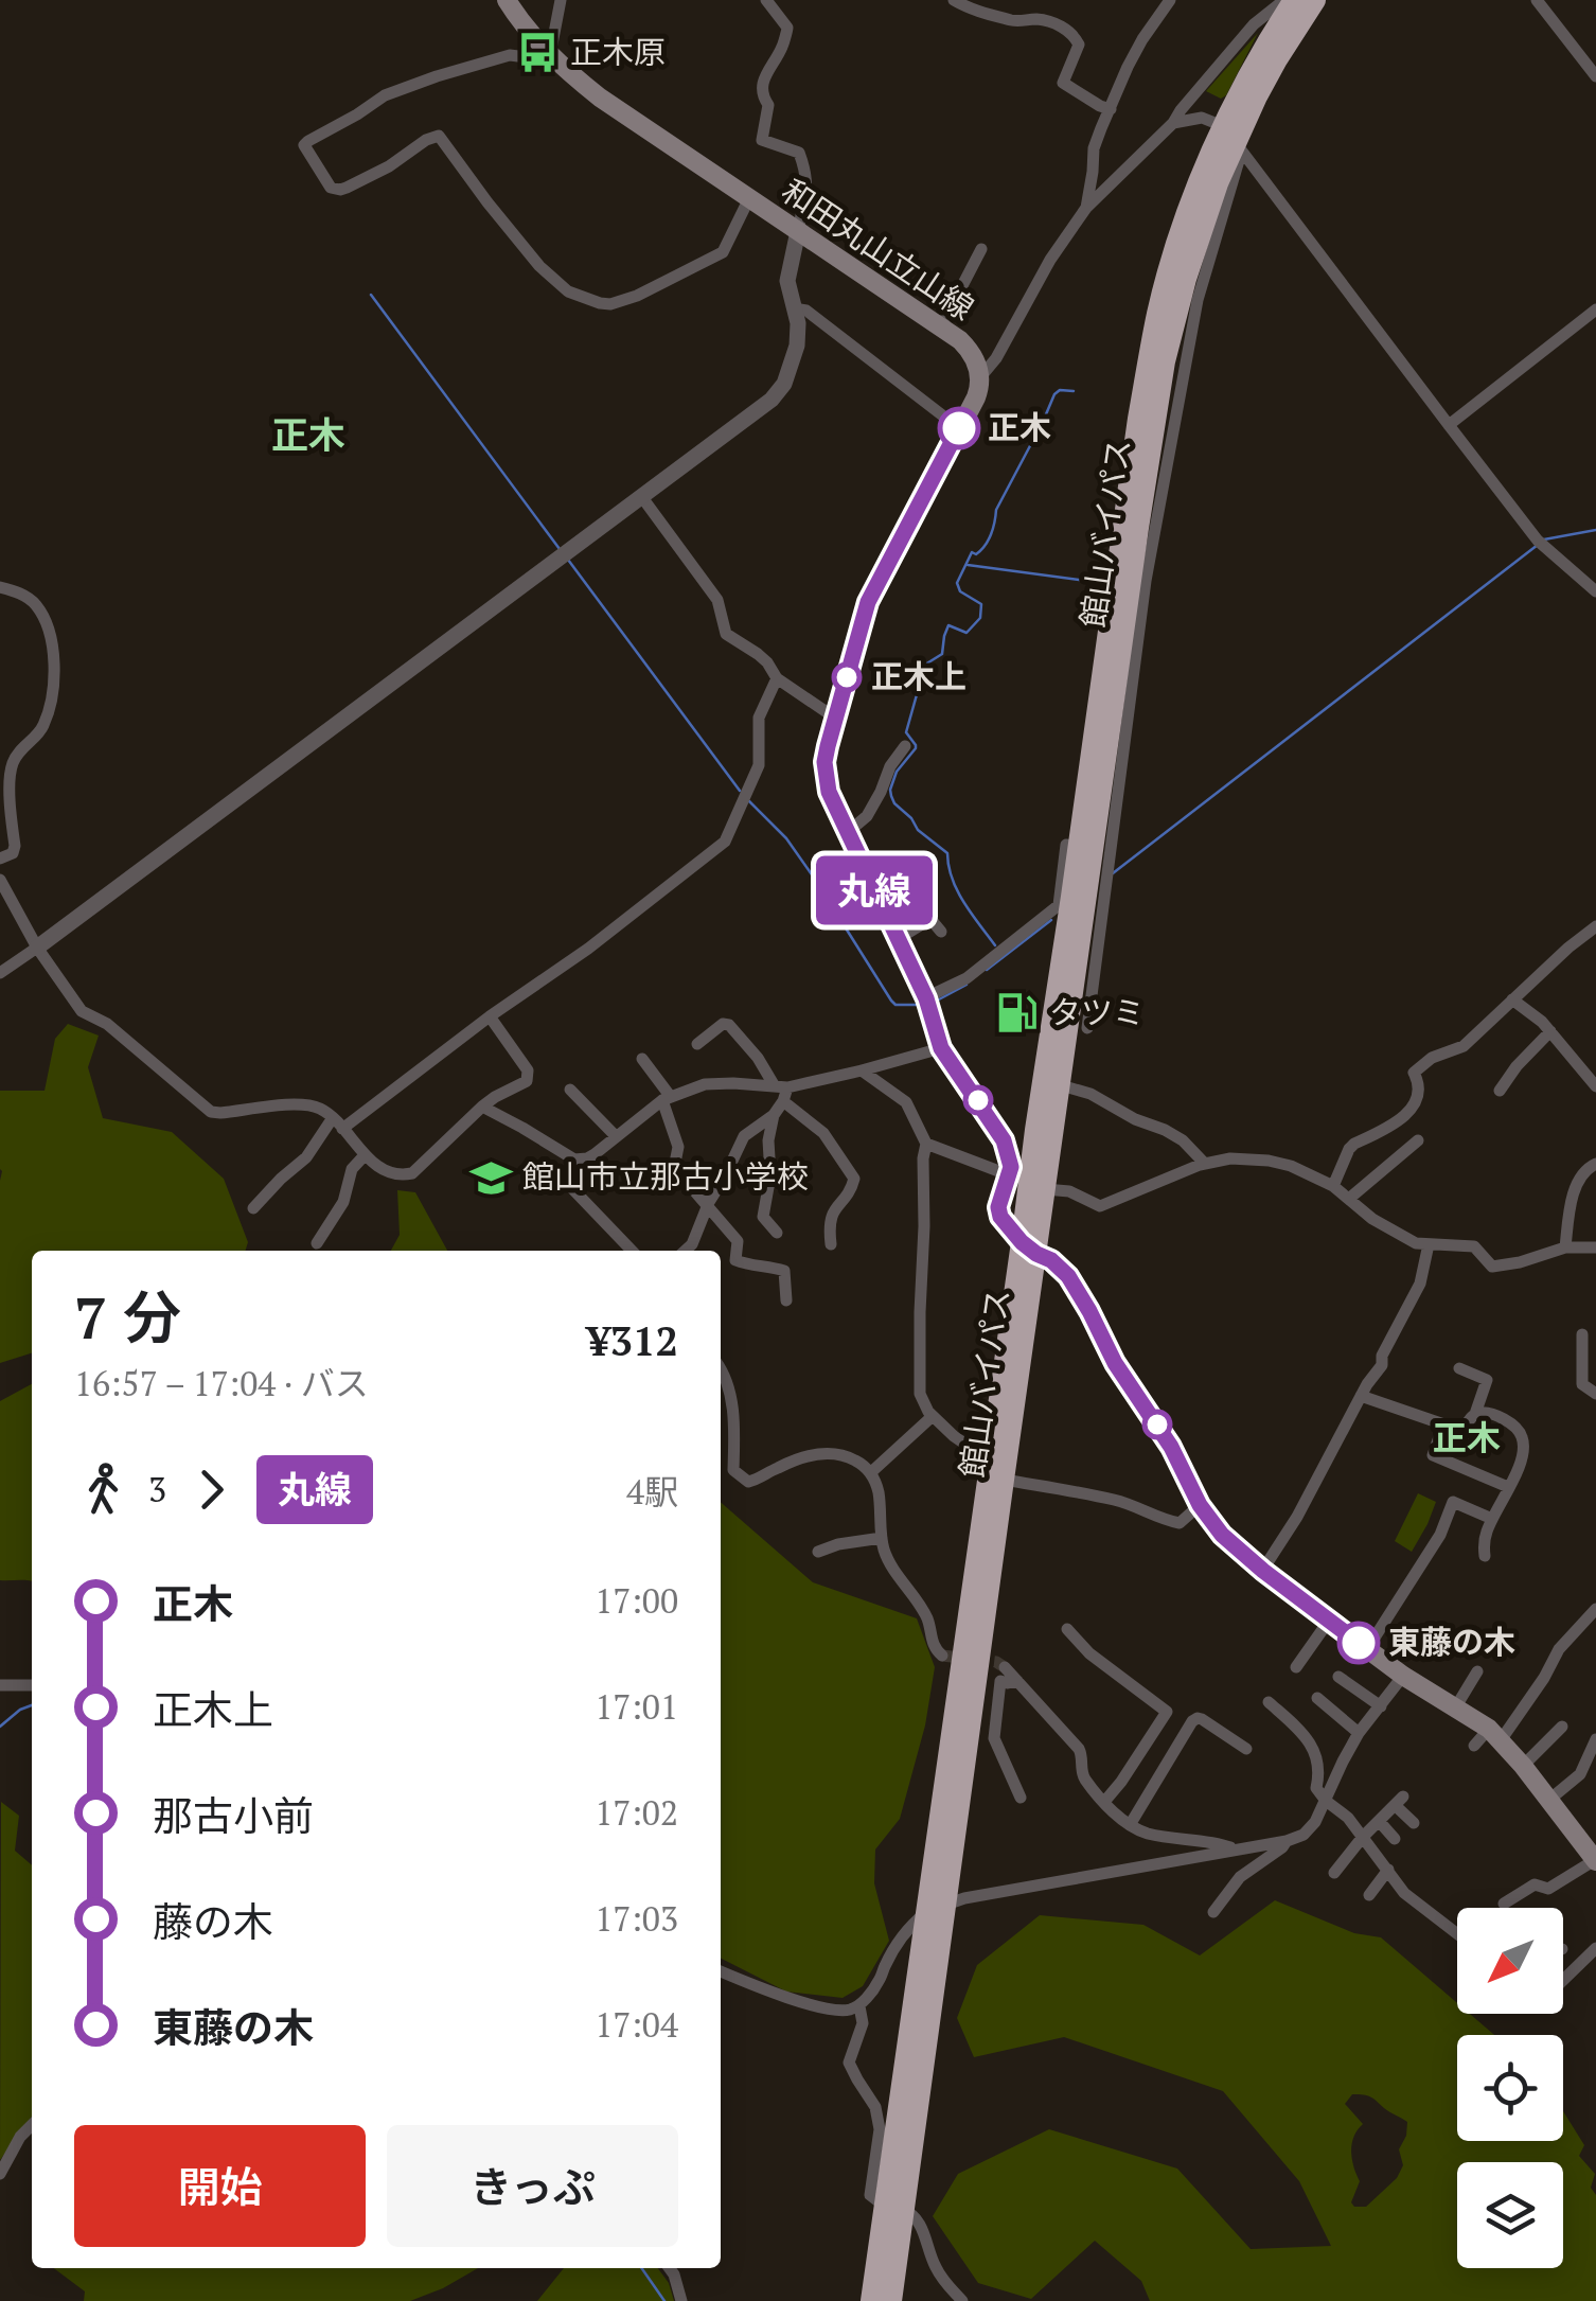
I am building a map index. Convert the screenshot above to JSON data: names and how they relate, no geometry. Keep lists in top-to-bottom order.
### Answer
{
  "streets": {
    "highway": ["館山バイパス"],
    "main road": ["和田丸山立山線"]
  },
  "districts": ["正木", "正木"],
  "places": {
    "bus stop": ["正木原"],
    "other": ["正木", "正木上", "東藤の木"],
    "fuel station": ["タツミ"],
    "school or university": ["館山市立那古小学校"]
  },
  "lines": ["bus line 丸線"],
  "north": "bottom left",
  "page": {
    "on_map": "丸線",
    "heading": ["7 分", "16:57 – 17:04 · バス", "¥312"],
    "legs": ["3", "丸線", "4駅"],
    "list": [
      {
        "name": "正木",
        "value": "17:00"
      },
      {
        "name": "正木上",
        "value": "17:01"
      },
      {
        "name": "那古小前",
        "value": "17:02"
      },
      {
        "name": "藤の木",
        "value": "17:03"
      },
      {
        "name": "東藤の木",
        "value": "17:04"
      }
    ],
    "buttons": ["開始", "きっぷ"]
  }
}
